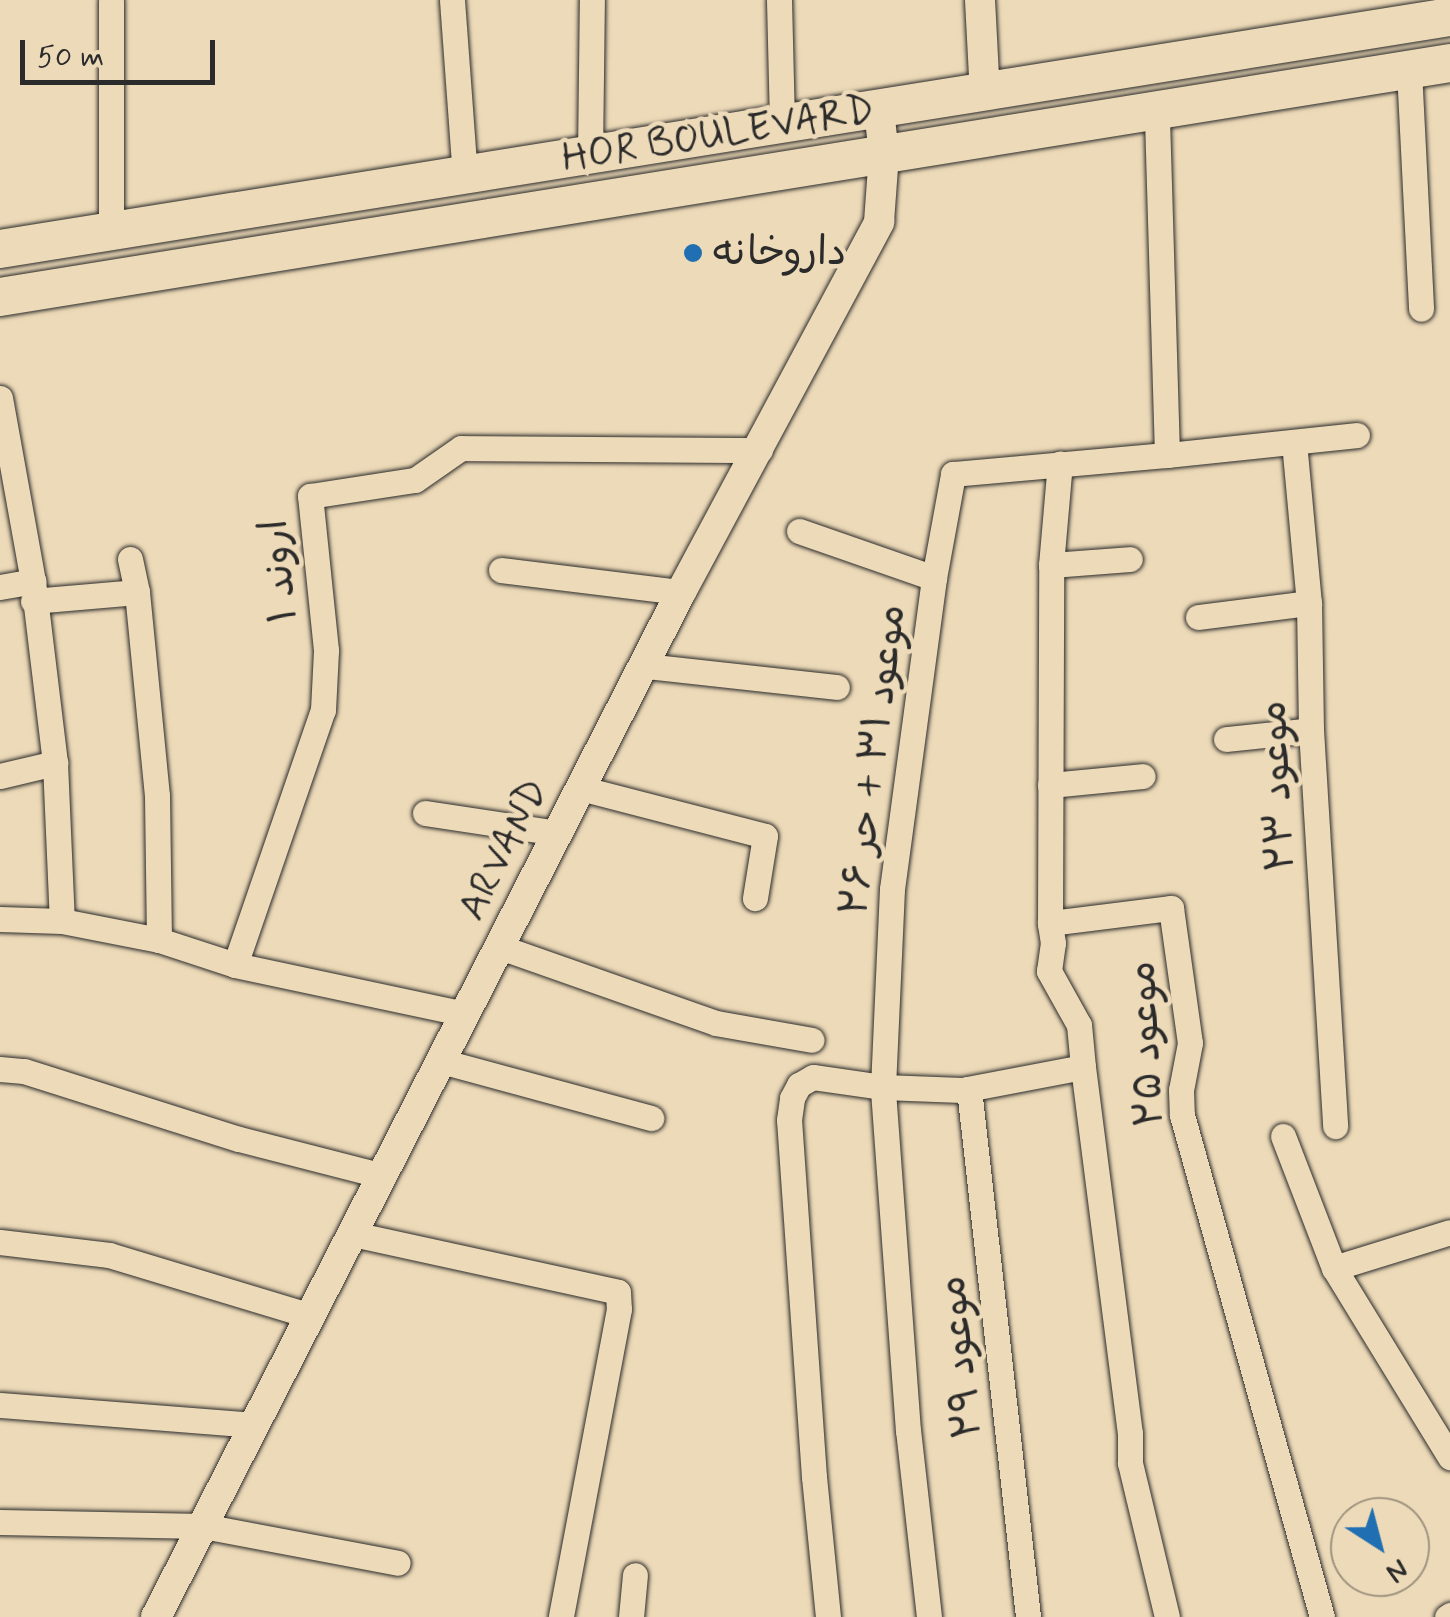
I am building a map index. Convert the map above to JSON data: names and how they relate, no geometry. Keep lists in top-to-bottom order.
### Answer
{
  "streets": {
    "main road": ["HOR BOULEVARD"],
    "street": [
      "اروند ۱",
      "موعود ۳۱ + حر ۲۶",
      "موعود ۲۳",
      "ARVAND",
      "موعود ۲۵",
      "موعود ۲۹"
    ]
  },
  "crossings": [
    ["HOR BOULEVARD", "ARVAND"],
    ["اروند ۱", "ARVAND"],
    ["موعود ۳۱ + حر ۲۶", "موعود ۲۳"],
    ["موعود ۳۱ + حر ۲۶", "موعود ۲۵"],
    ["موعود ۲۵", "موعود ۲۹"]
  ],
  "places": ["داروخانه"],
  "scale_bar": "50 m",
  "north": "bottom right"
}
